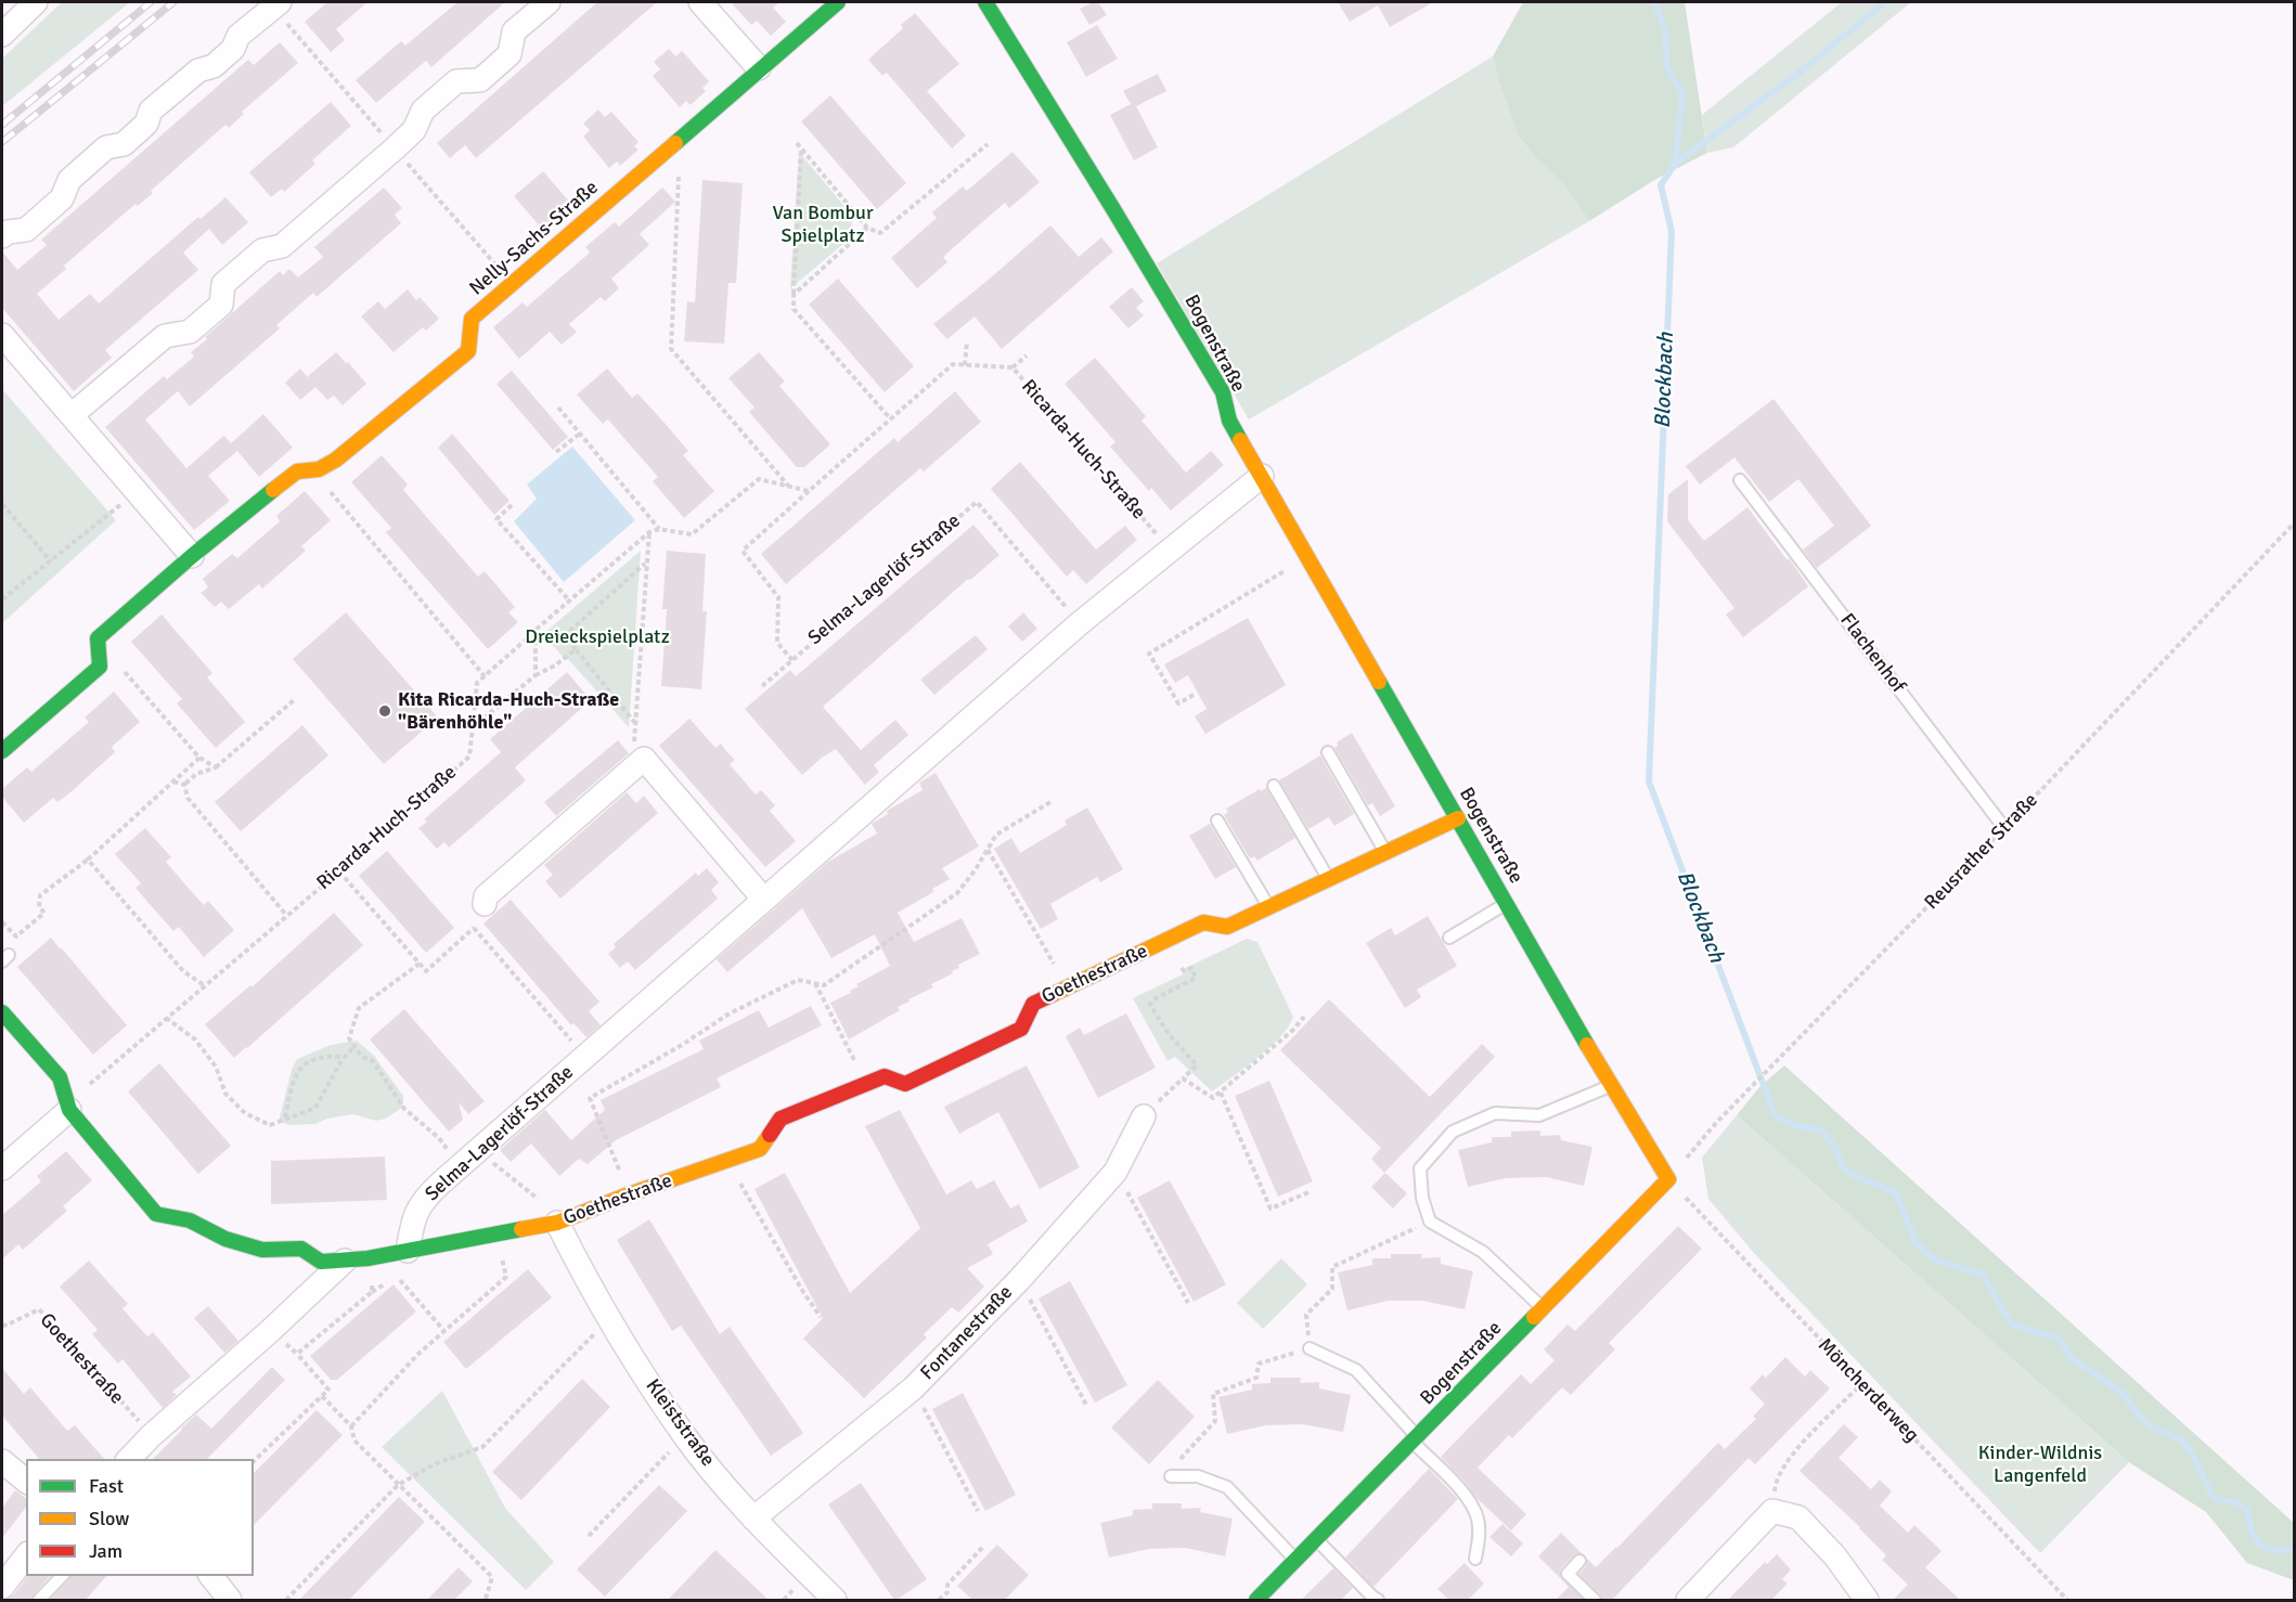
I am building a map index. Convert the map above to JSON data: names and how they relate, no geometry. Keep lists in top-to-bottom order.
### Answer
{
  "streets": {
    "street": [
      "Nelly-Sachs-Straße",
      "Bogenstraße",
      "Selma-Lagerlöf-Straße",
      "Goethestraße",
      "Fontanestraße",
      "Kleiststraße"
    ],
    "lane": ["Flachenhof"],
    "path": ["Ricarda-Huch-Straße", "Reusrather Straße", "Möncherderweg"]
  },
  "crossings": [
    ["Bogenstraße", "Selma-Lagerlöf-Straße"],
    ["Bogenstraße", "Reusrather Straße"],
    ["Bogenstraße", "Goethestraße"],
    ["Bogenstraße", "Möncherderweg"],
    ["Ricarda-Huch-Straße", "Selma-Lagerlöf-Straße"],
    ["Ricarda-Huch-Straße", "Goethestraße"],
    ["Selma-Lagerlöf-Straße", "Goethestraße"],
    ["Flachenhof", "Reusrather Straße"],
    ["Reusrather Straße", "Möncherderweg"],
    ["Goethestraße", "Kleiststraße"],
    ["Fontanestraße", "Kleiststraße"]
  ],
  "water": ["Blockbach"],
  "parks": ["Van Bombur Spielplatz", "Dreieckspielplatz", "Kinder-Wildnis Langenfeld"],
  "places": ["Kita Ricarda-Huch-Straße \"Bärenhöhle\""],
  "legend": ["Fast", "Slow", "Jam"]
}
